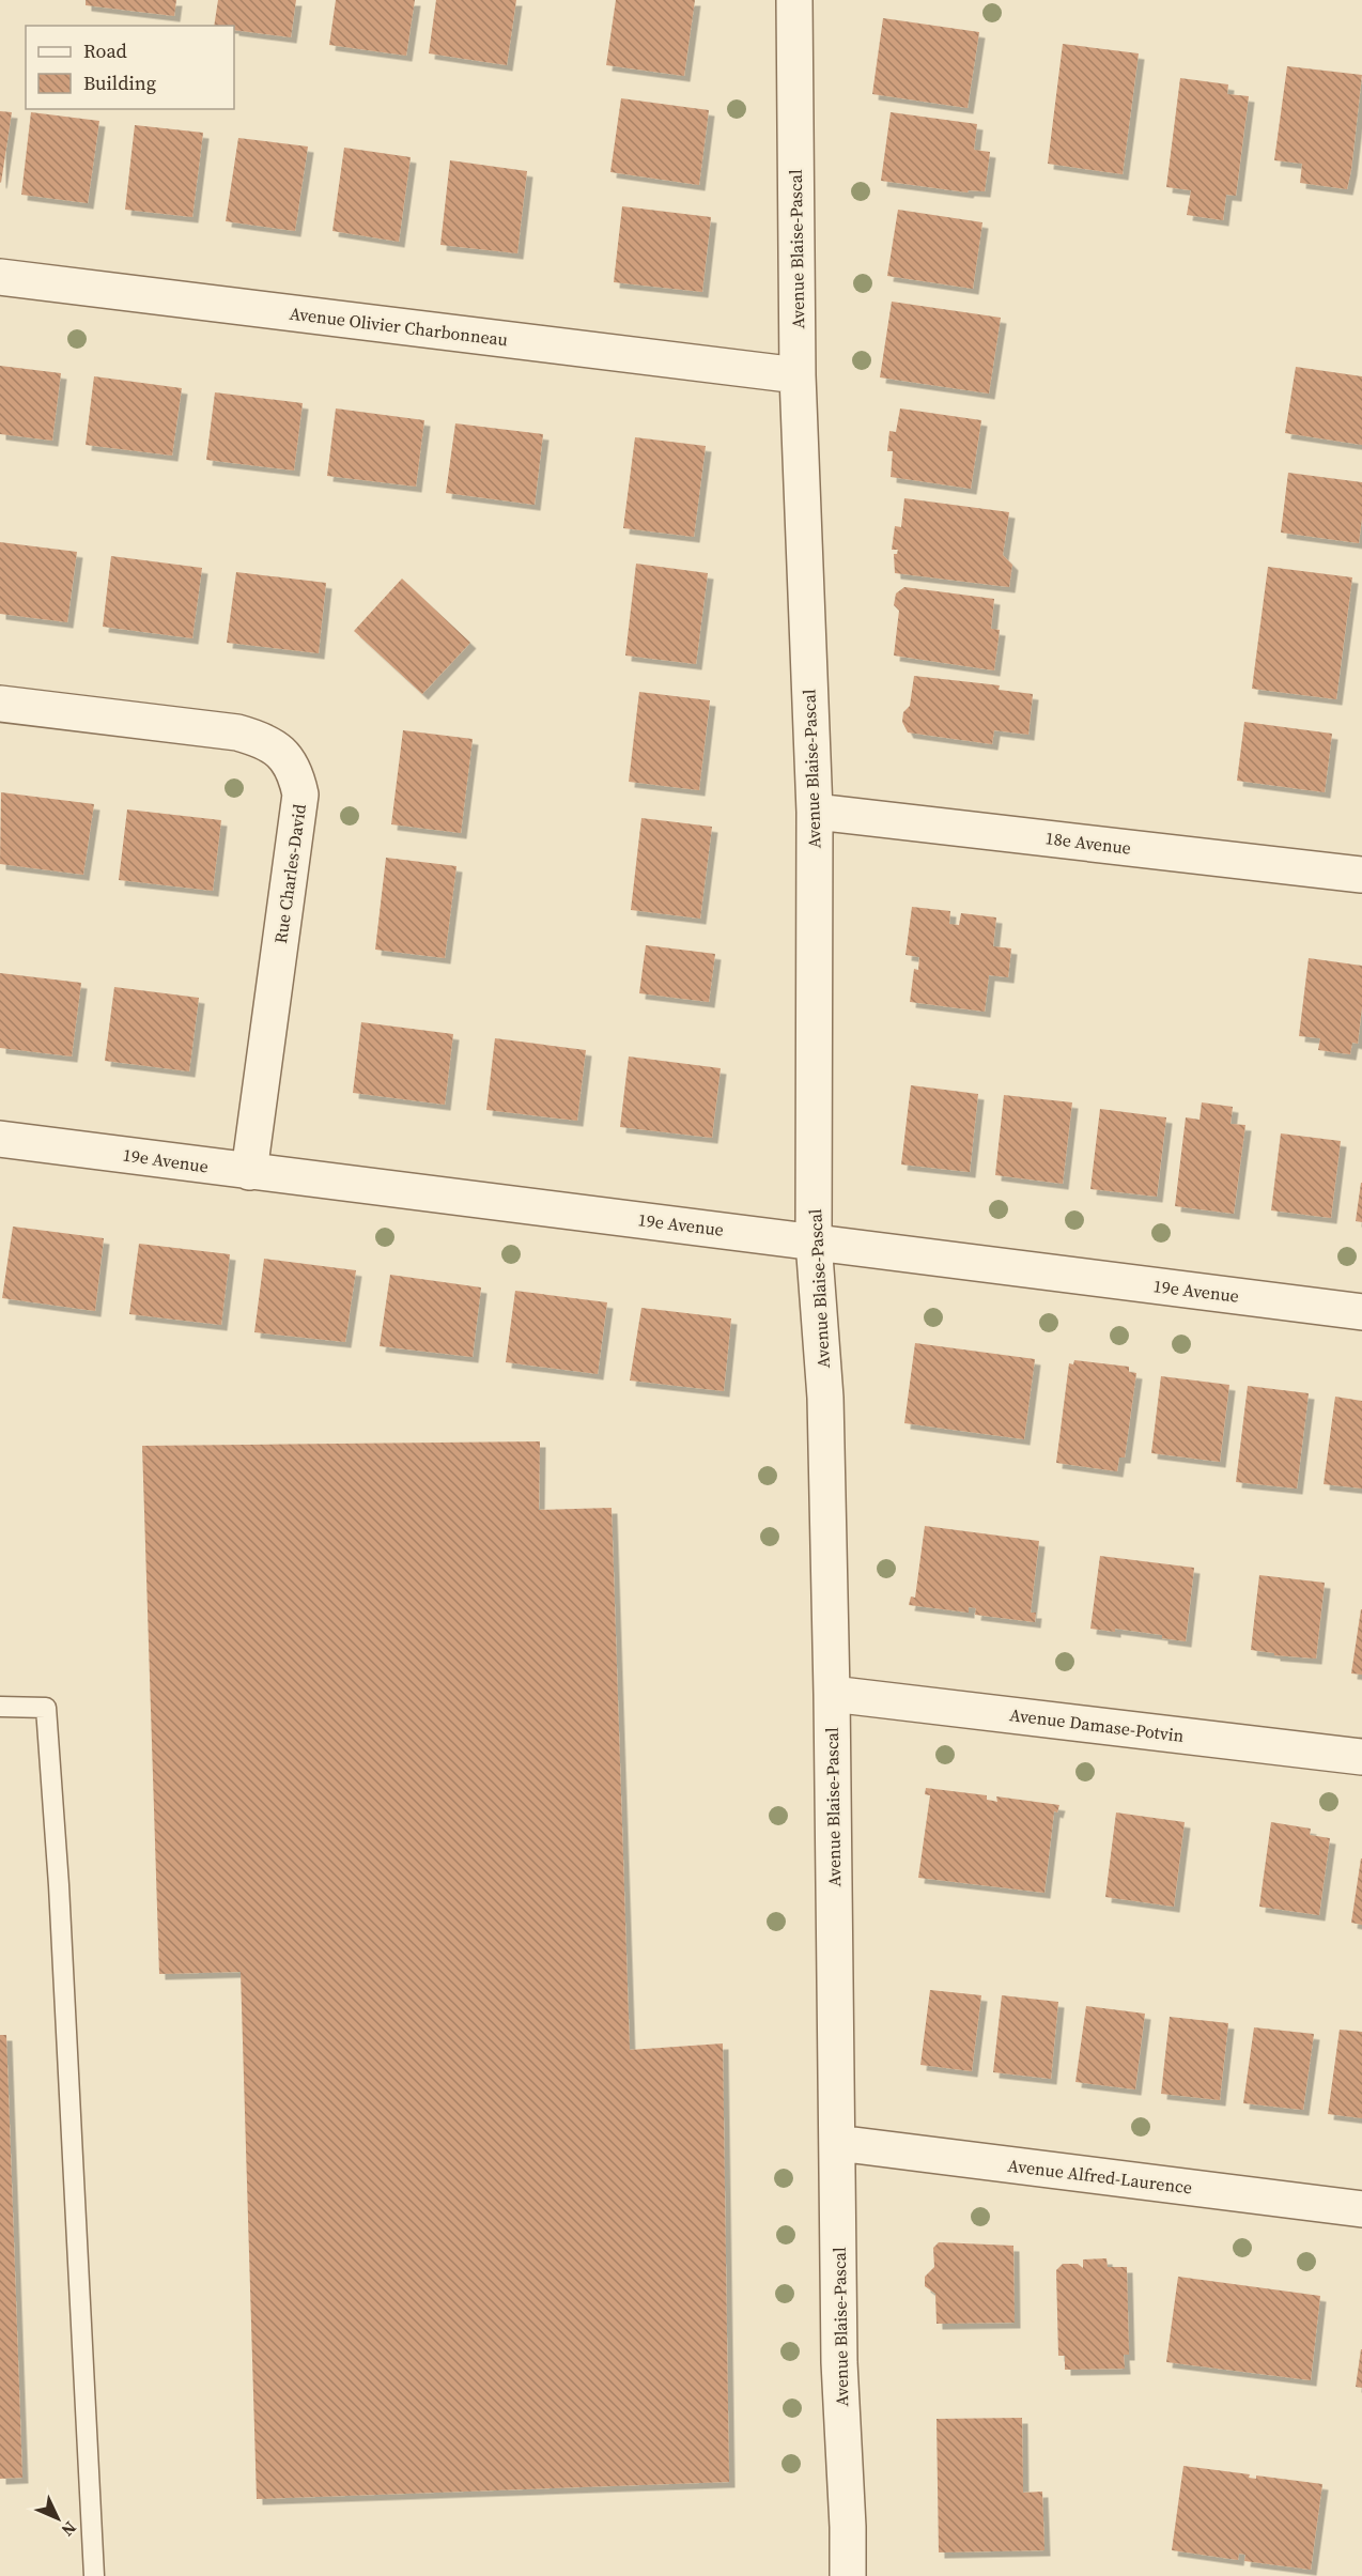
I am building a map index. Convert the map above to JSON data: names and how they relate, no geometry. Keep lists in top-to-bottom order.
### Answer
{
  "streets": {
    "street": [
      "Avenue Blaise-Pascal",
      "Avenue Olivier Charbonneau",
      "18e Avenue",
      "Rue Charles-David",
      "19e Avenue",
      "Avenue Damase-Potvin",
      "Avenue Alfred-Laurence"
    ]
  },
  "crossings": [
    ["Avenue Blaise-Pascal", "Avenue Olivier Charbonneau"],
    ["Avenue Blaise-Pascal", "18e Avenue"],
    ["Avenue Blaise-Pascal", "19e Avenue"],
    ["Avenue Blaise-Pascal", "Avenue Damase-Potvin"],
    ["Avenue Blaise-Pascal", "Avenue Alfred-Laurence"],
    ["Rue Charles-David", "19e Avenue"]
  ],
  "legend": ["Road", "Building"],
  "north": "bottom right"
}
